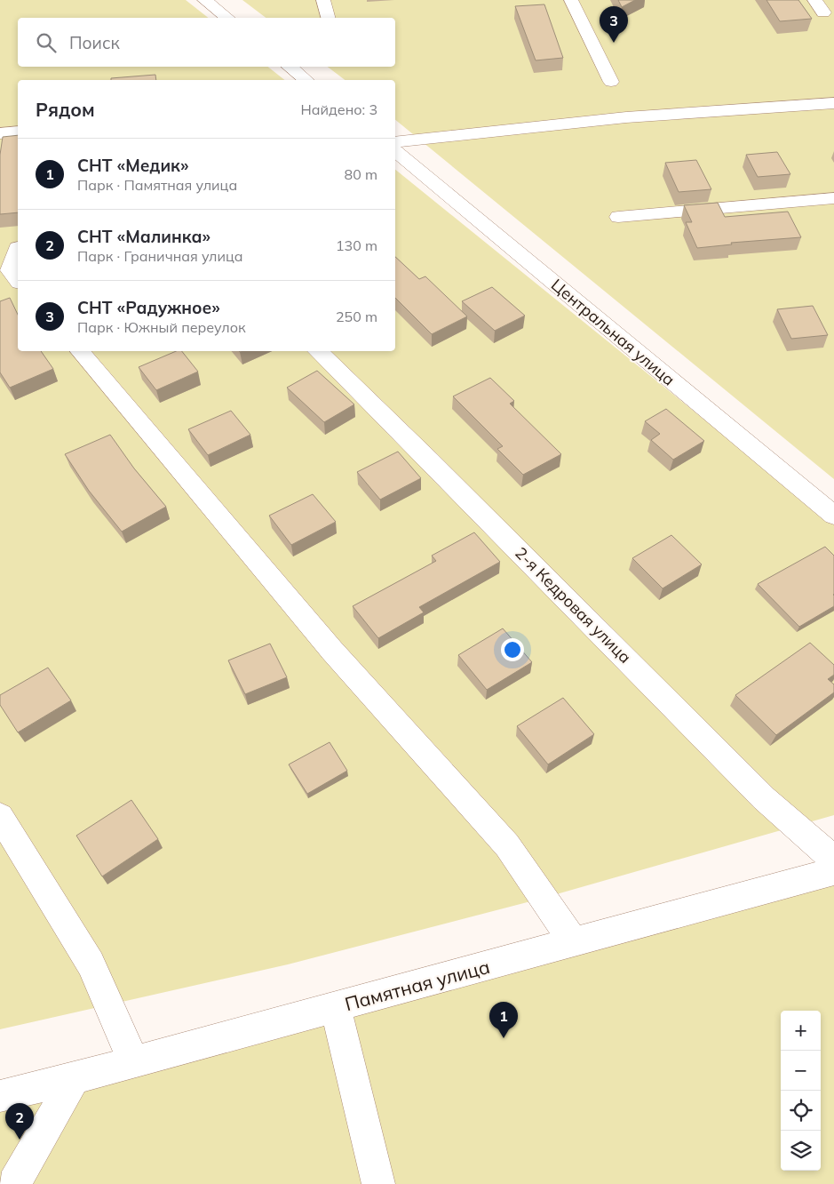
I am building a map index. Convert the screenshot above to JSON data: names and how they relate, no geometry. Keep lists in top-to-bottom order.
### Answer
{
  "streets": {
    "street": ["Центральная улица", "2-я Кедровая улица", "Памятная улица"]
  },
  "page": {
    "pins": ["3", "1", "2"],
    "search": "Поиск",
    "heading": ["Рядом", "Найдено: 3"],
    "list": [
      {
        "mark": "1",
        "name": "СНТ «Медик»",
        "note": "Парк · Памятная улица",
        "value": "80 m"
      },
      {
        "mark": "2",
        "name": "СНТ «Малинка»",
        "note": "Парк · Граничная улица",
        "value": "130 m"
      },
      {
        "mark": "3",
        "name": "СНТ «Радужное»",
        "note": "Парк · Южный переулок",
        "value": "250 m"
      }
    ],
    "map_buttons": ["+", "−"]
  }
}
